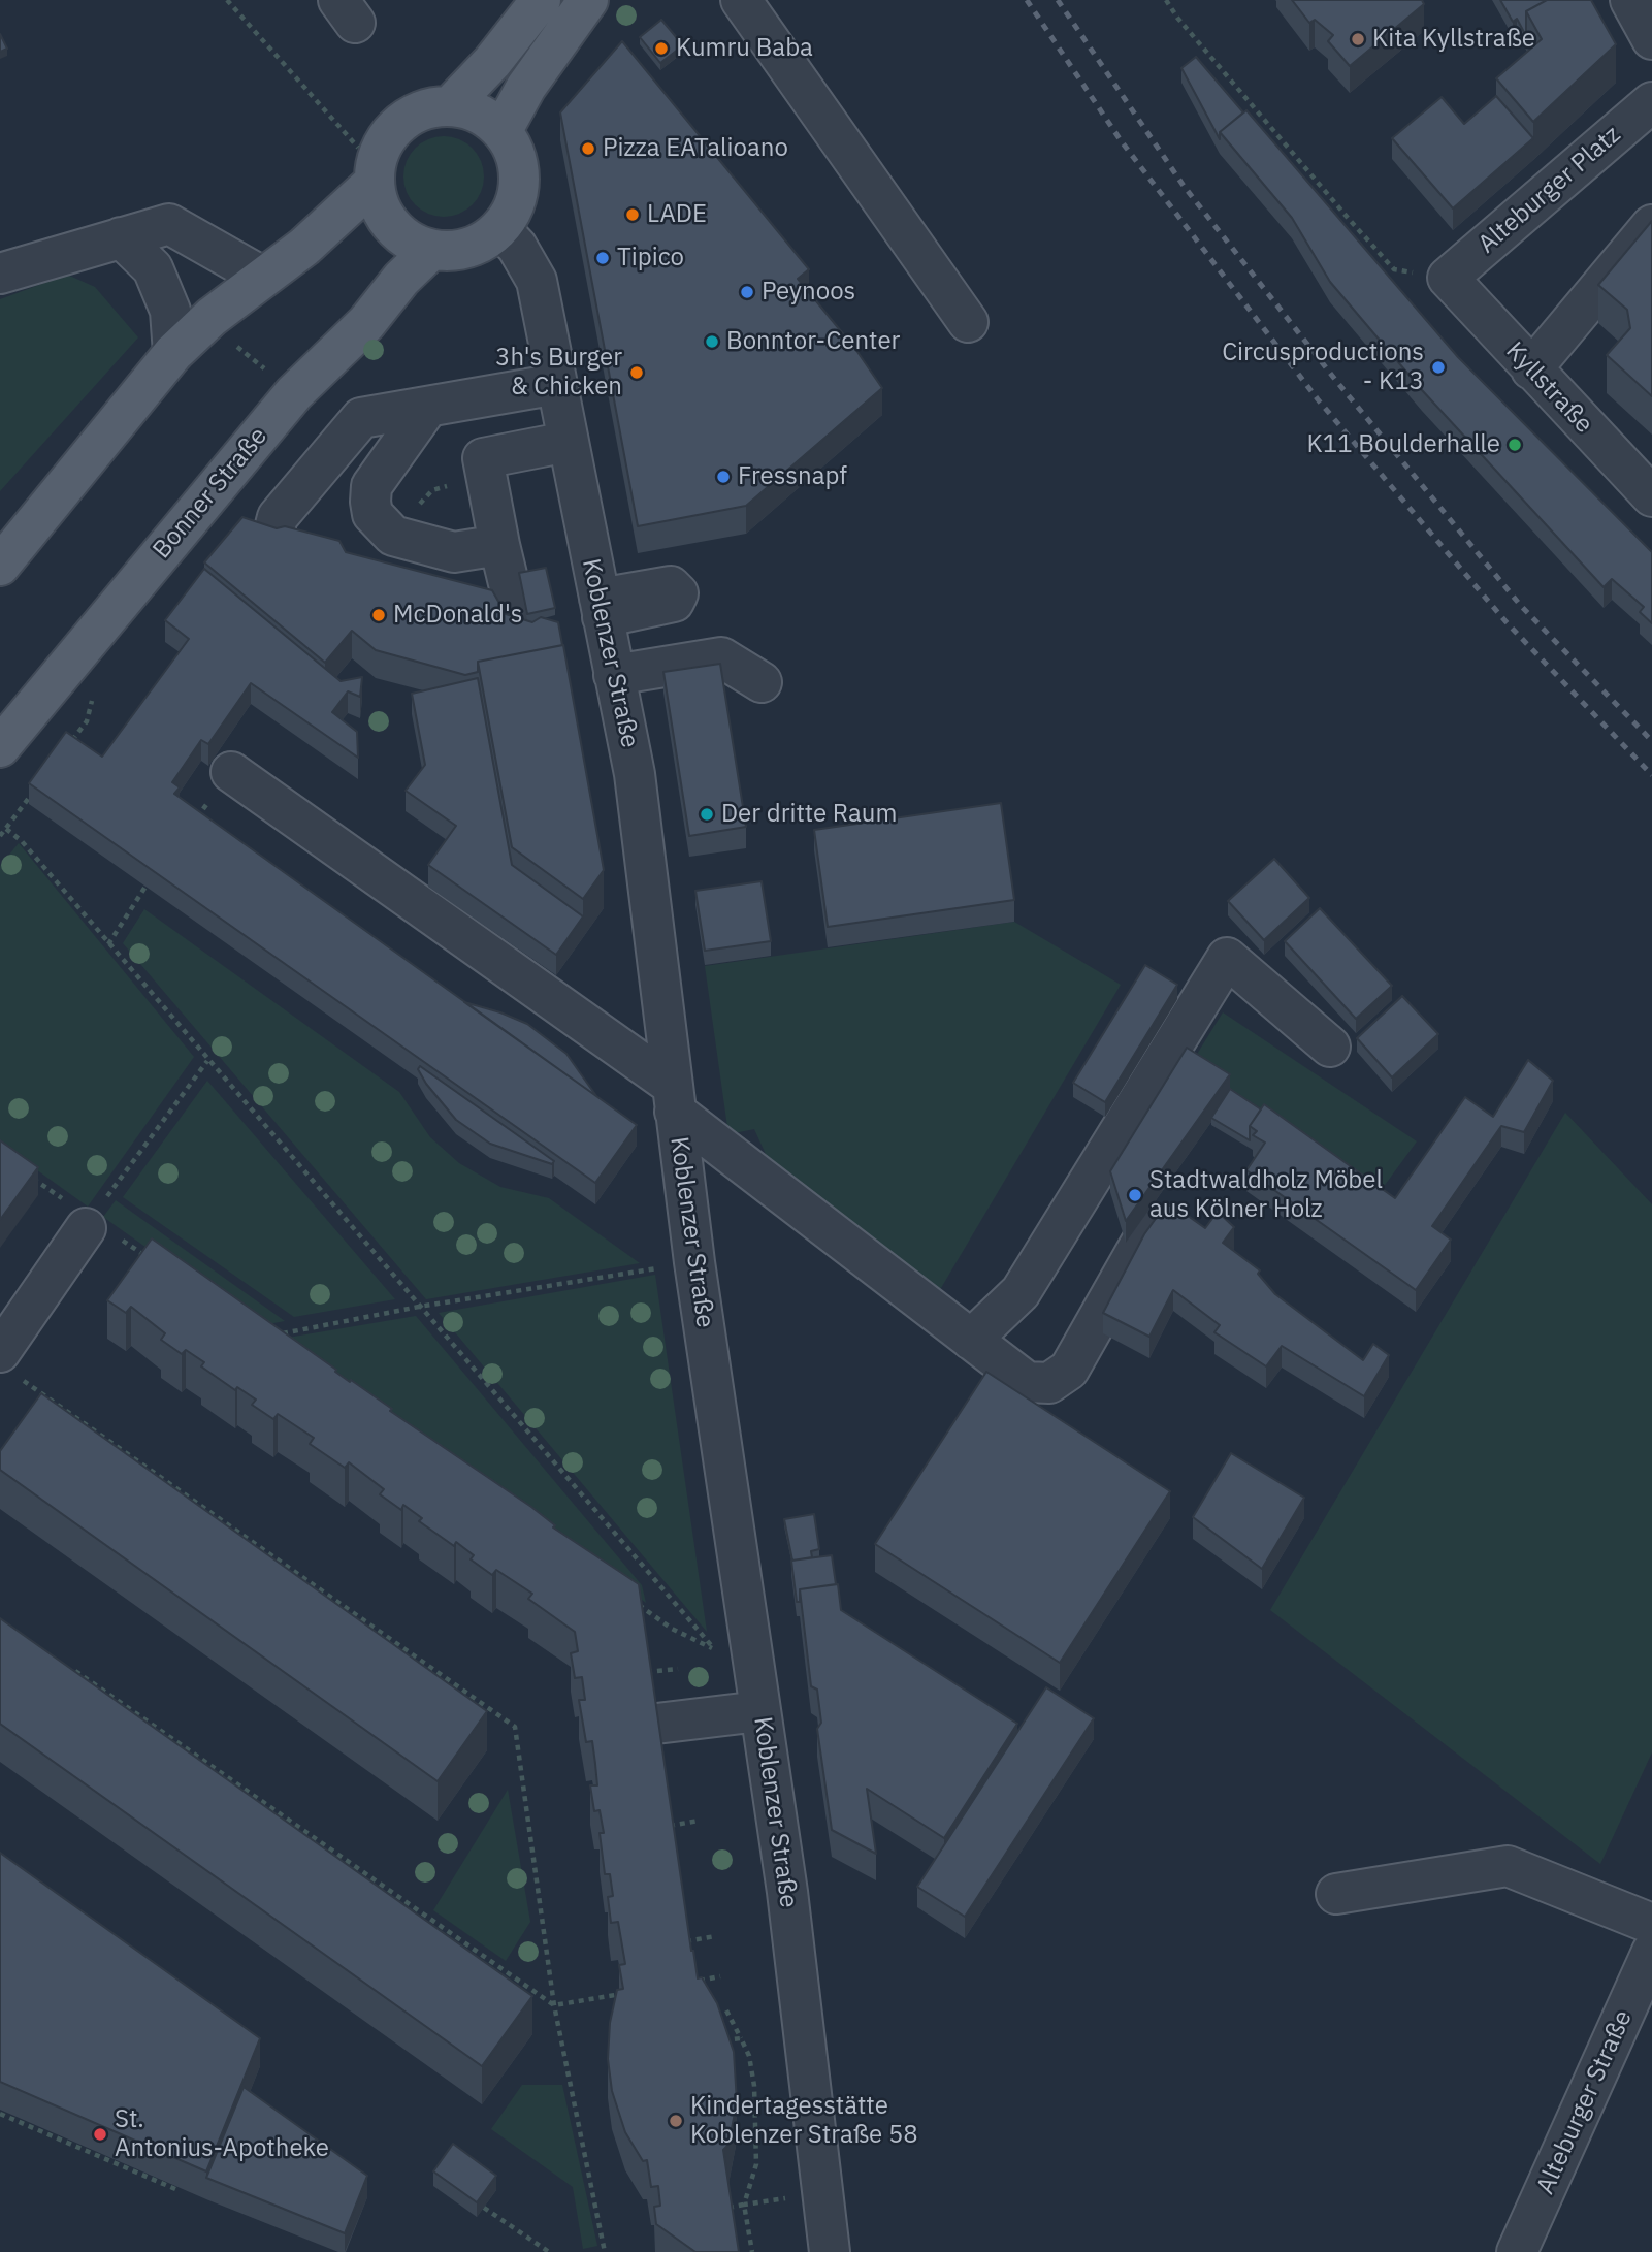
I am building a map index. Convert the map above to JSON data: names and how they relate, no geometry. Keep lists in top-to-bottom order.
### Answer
{
  "streets": {
    "main road": ["Bonner Straße"],
    "street": [
      "Alteburger Platz",
      "Kyllstraße",
      "Koblenzer Straße",
      "Alteburger Straße"
    ]
  },
  "crossings": [
    ["Alteburger Platz", "Kyllstraße"],
    ["Bonner Straße", "Koblenzer Straße"]
  ],
  "places": [
    "Kita Kyllstraße",
    "Kumru Baba",
    "Pizza EATalioano",
    "LADE",
    "Tipico",
    "Peynoos",
    "Bonntor-Center",
    "Circusproductions - K13",
    "3h's Burger & Chicken",
    "K11 Boulderhalle",
    "Fressnapf",
    "McDonald's",
    "Der dritte Raum",
    "Stadtwaldholz Möbel aus Kölner Holz",
    "Kindertagesstätte Koblenzer Straße 58",
    "St. Antonius-Apotheke"
  ]
}
